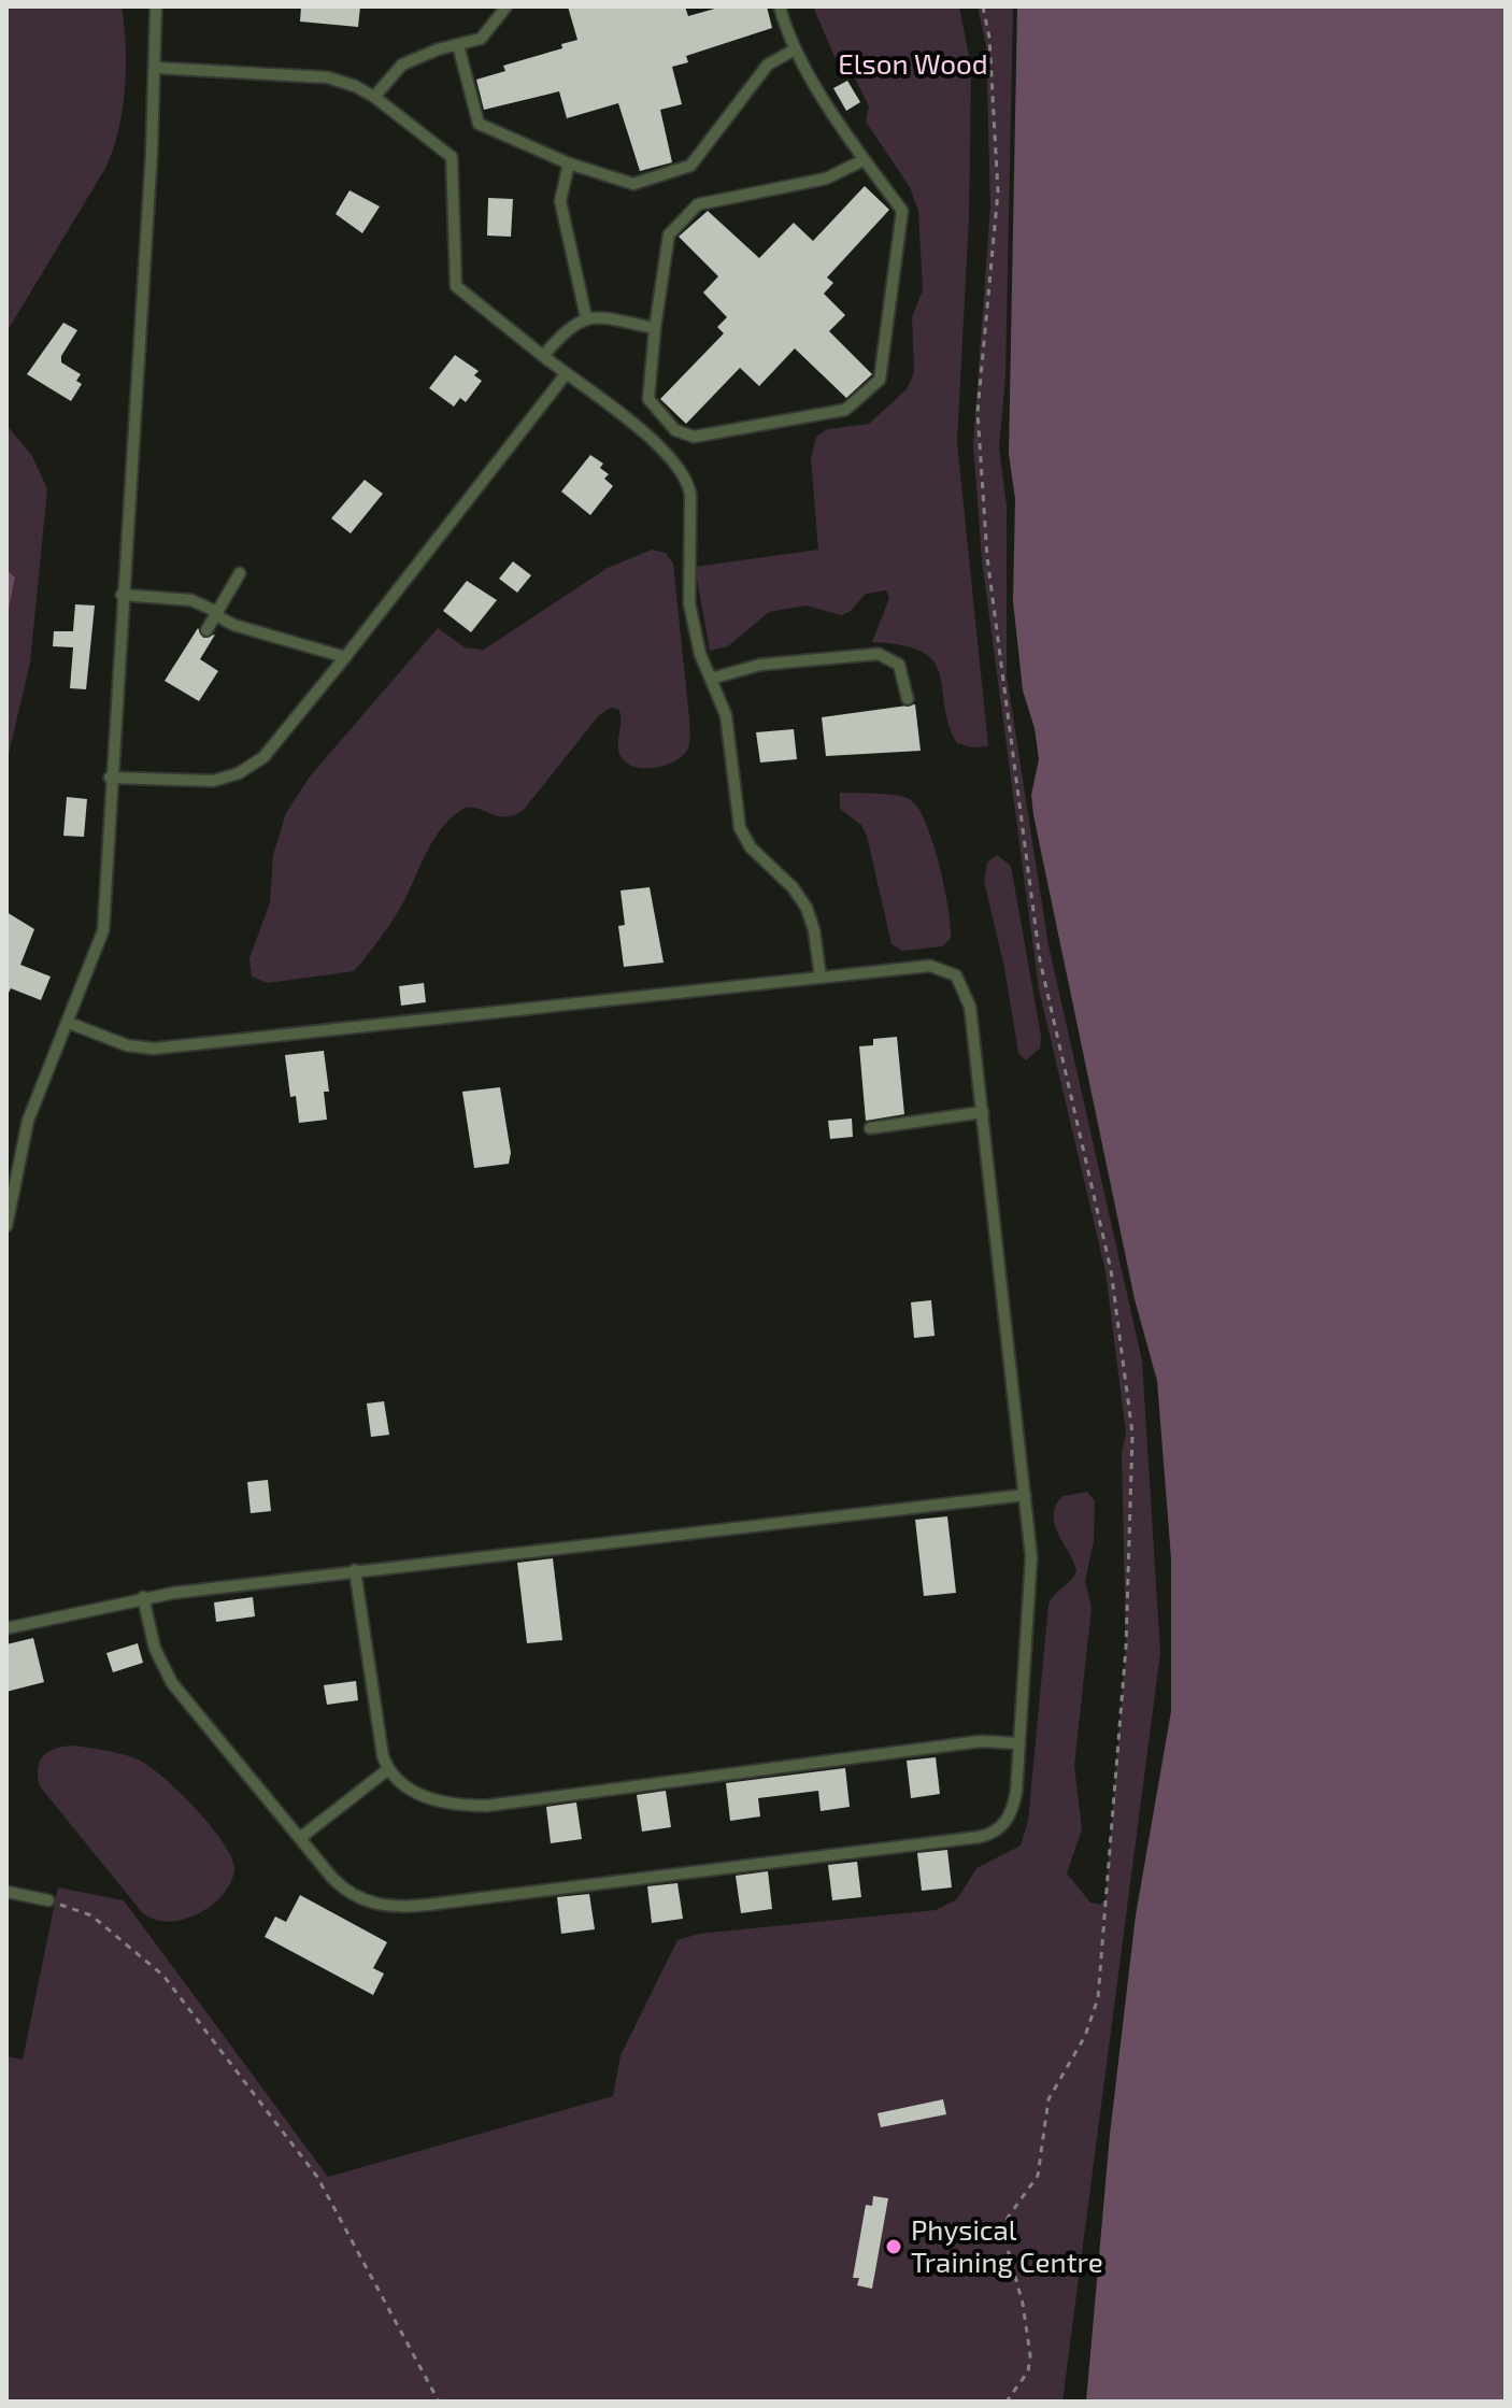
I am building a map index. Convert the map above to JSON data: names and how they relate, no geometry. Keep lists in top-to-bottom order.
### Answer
{
  "parks": ["Elson Wood"],
  "places": ["Physical Training Centre"]
}
